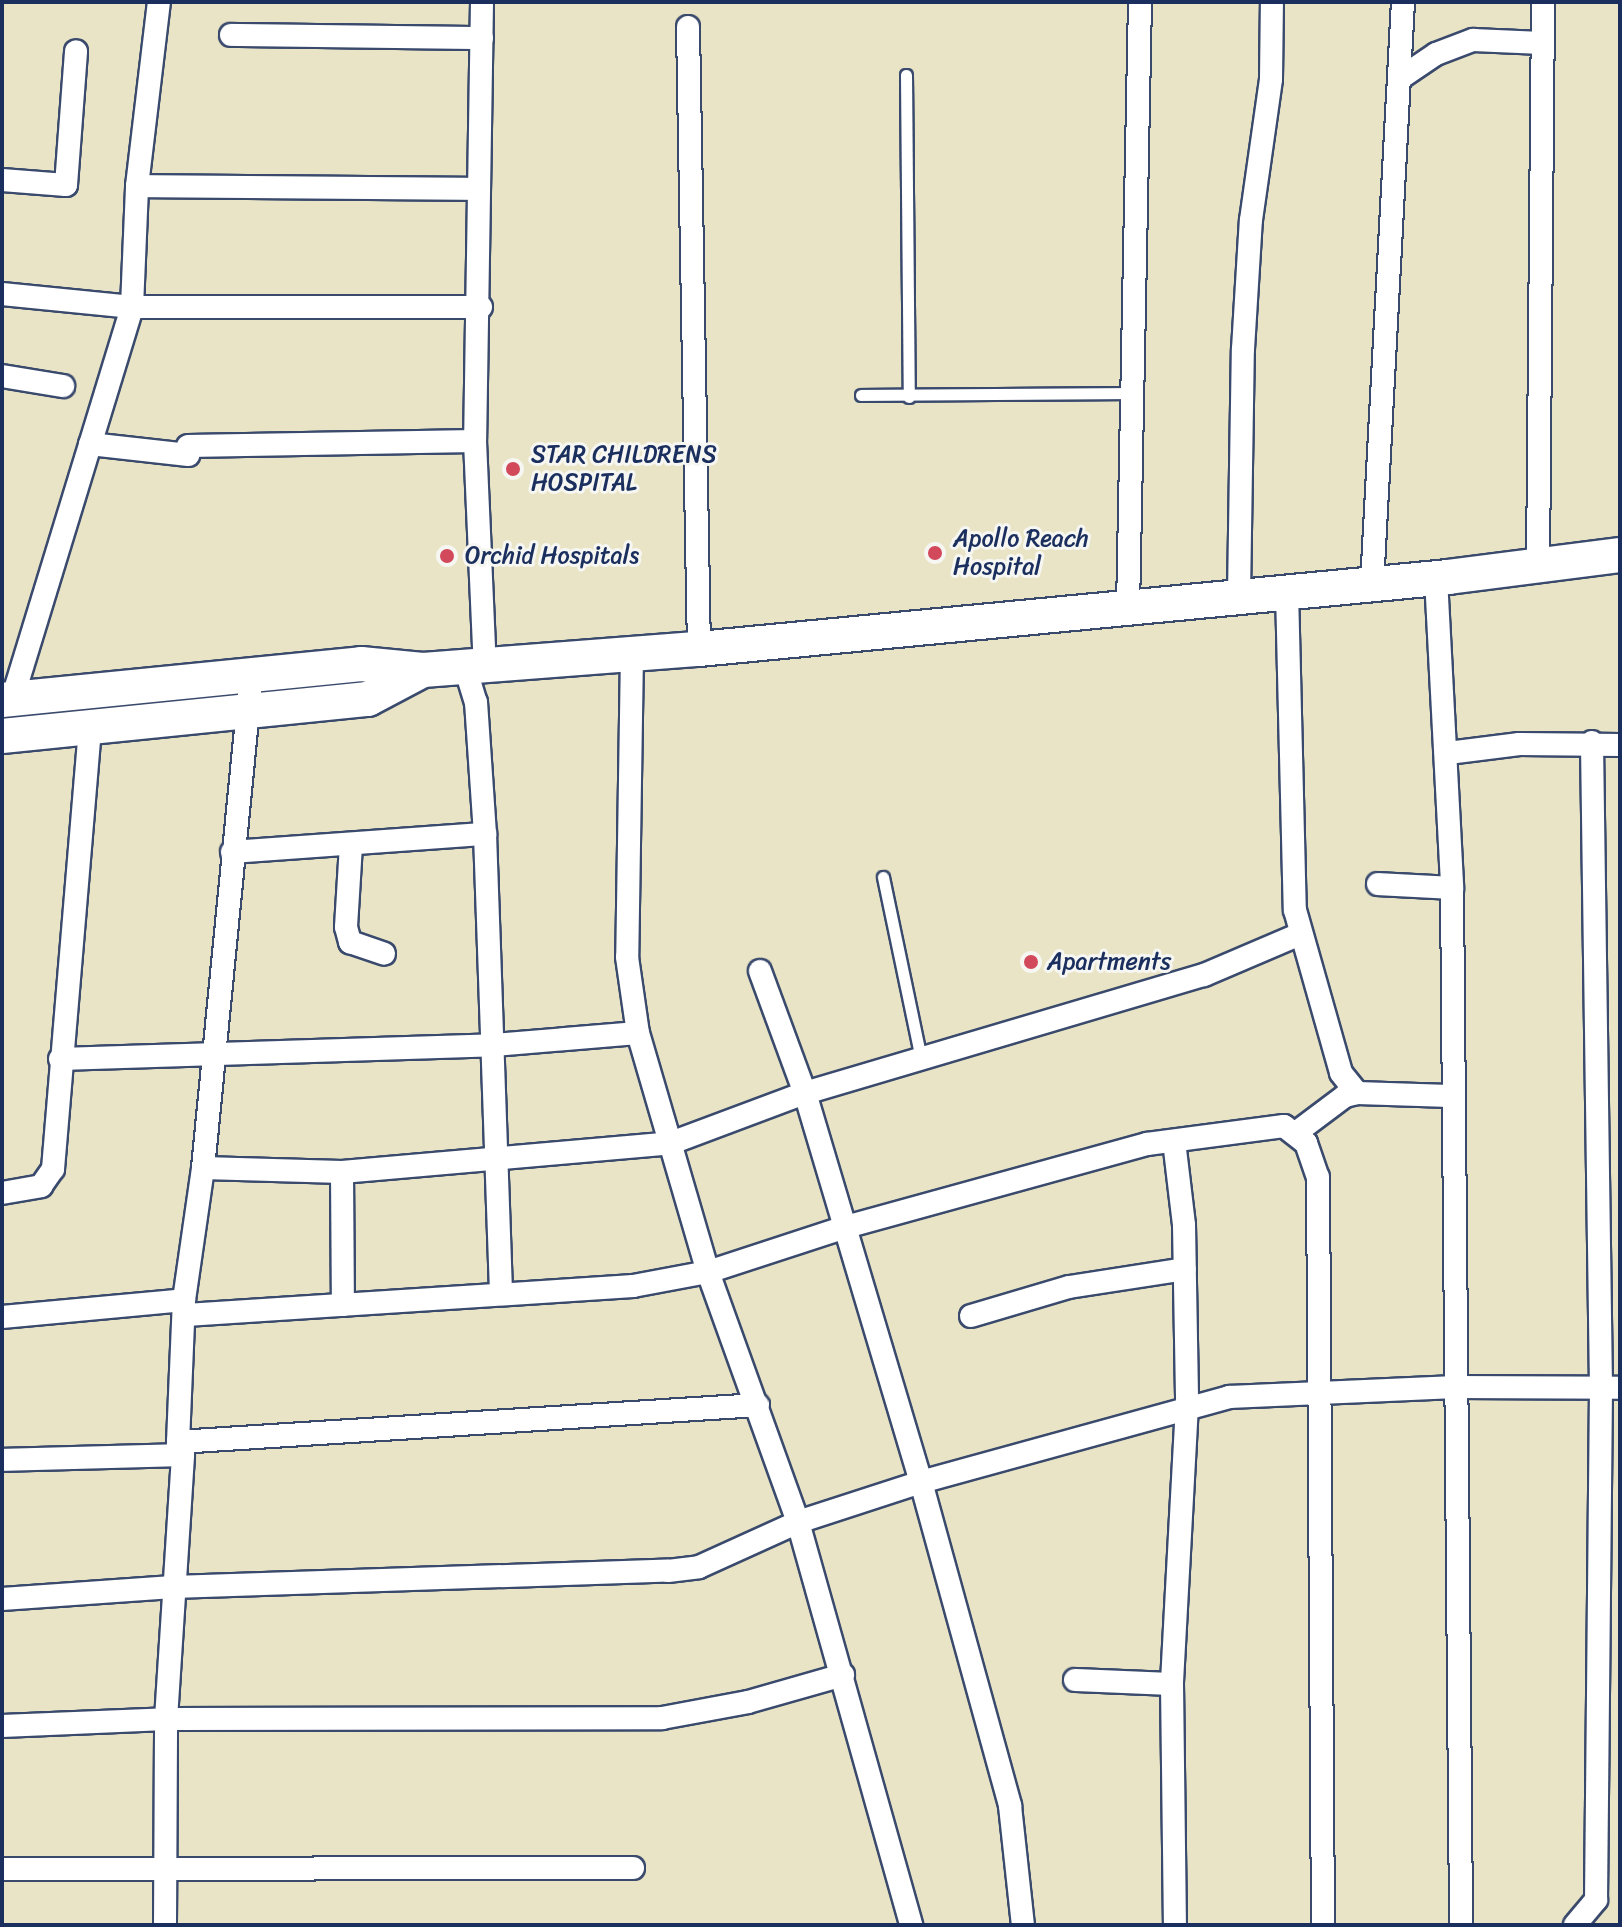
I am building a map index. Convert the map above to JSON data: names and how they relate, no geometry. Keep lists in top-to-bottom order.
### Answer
{
  "places": [
    "STAR CHILDRENS HOSPITAL",
    "Apollo Reach Hospital",
    "Orchid Hospitals",
    "Apartments"
  ]
}
